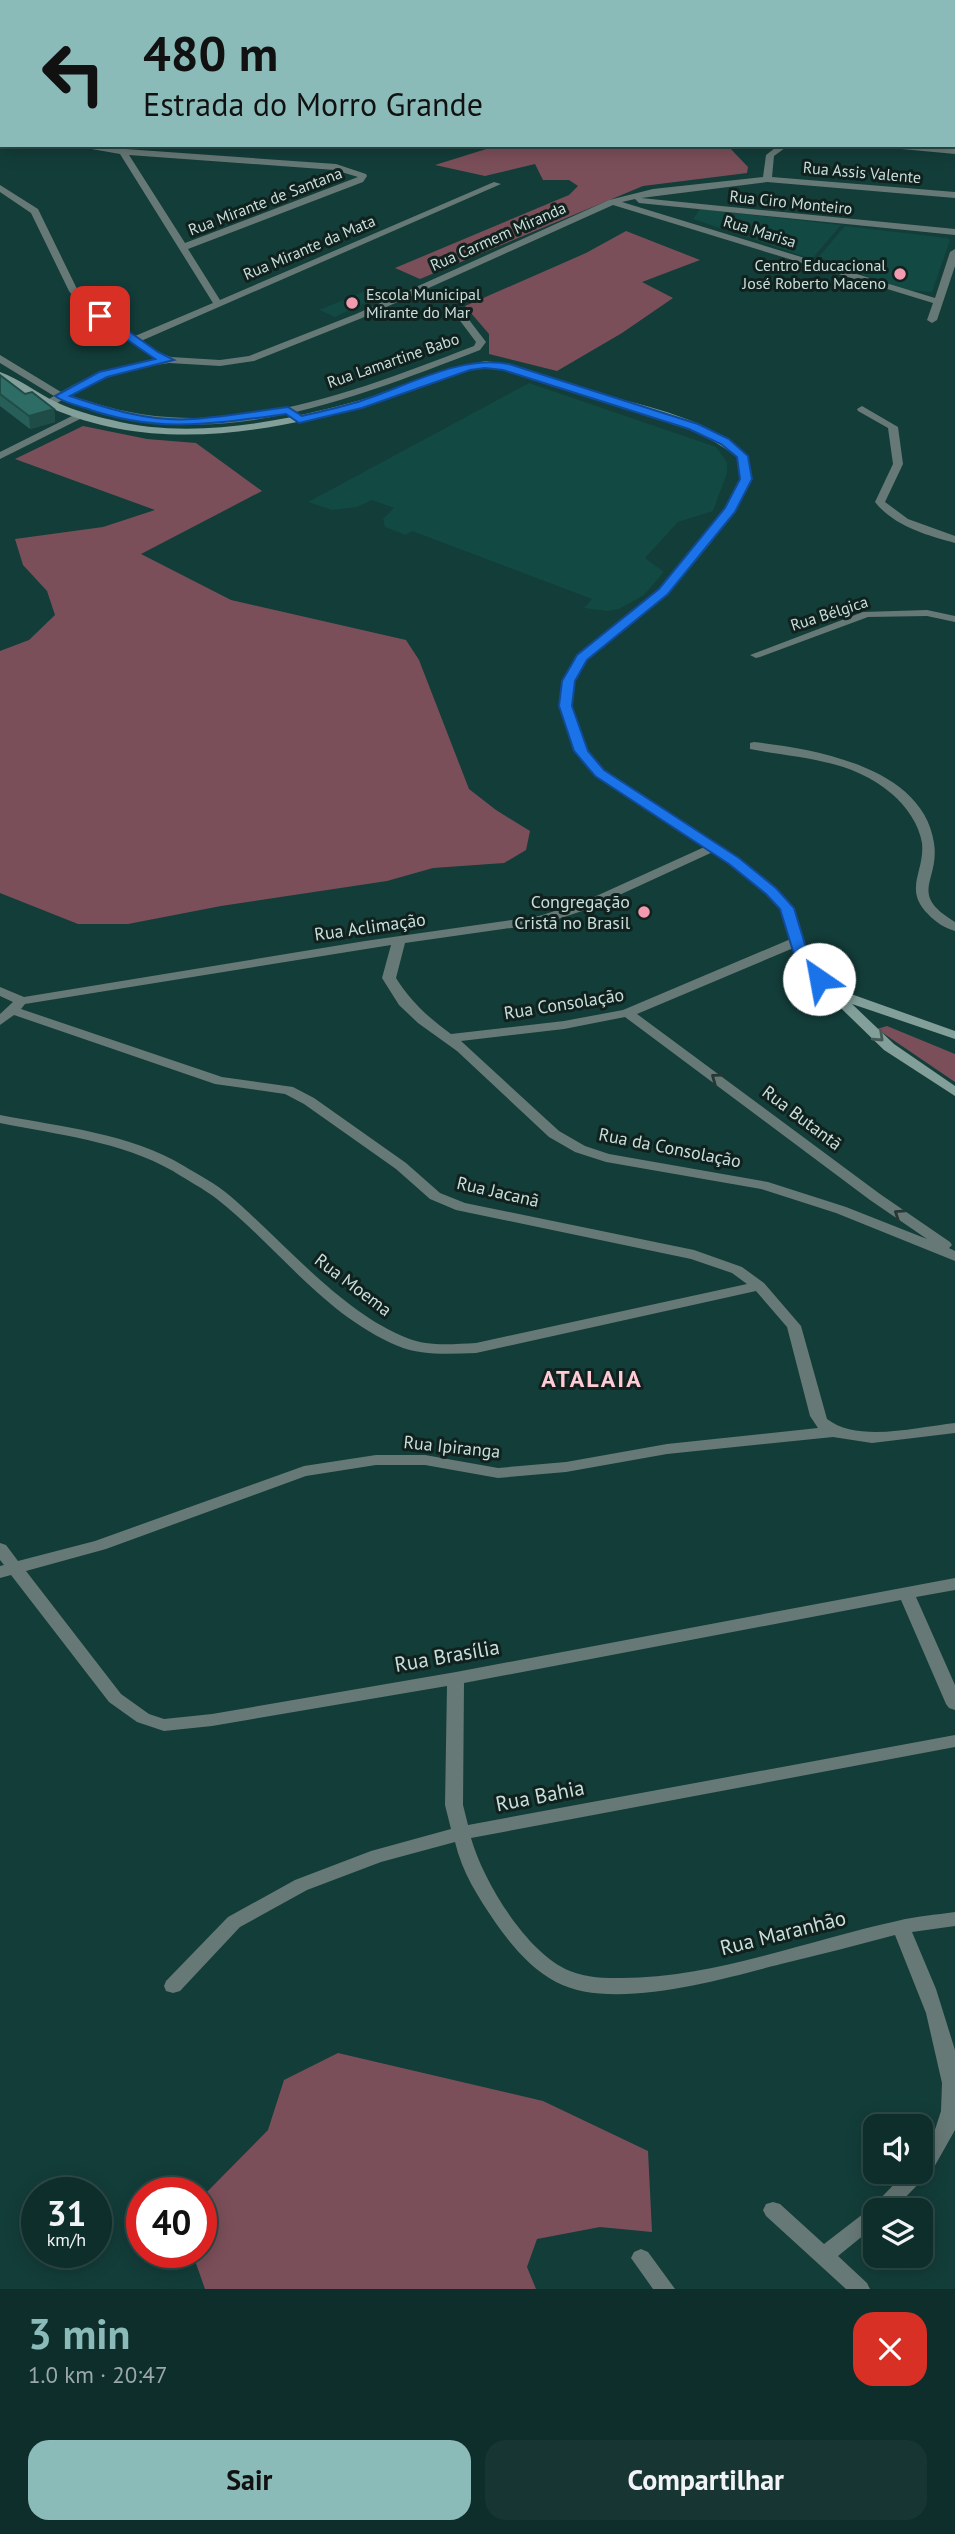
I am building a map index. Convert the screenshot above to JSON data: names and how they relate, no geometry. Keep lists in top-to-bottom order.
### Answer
{
  "streets": {
    "street": [
      "Rua Assis Valente",
      "Rua Mirante de Santana",
      "Rua Ciro Monteiro",
      "Rua Marisa",
      "Rua Carmem Miranda",
      "Rua Mirante da Mata",
      "Rua Lamartine Babo",
      "Rua Bélgica",
      "Rua Aclimação",
      "Rua Consolação",
      "Rua Butantã",
      "Rua da Consolação",
      "Rua Jacanã",
      "Rua Moema",
      "Rua Ipiranga",
      "Rua Brasília",
      "Rua Bahia",
      "Rua Maranhão"
    ]
  },
  "crossings": [
    ["Rua Assis Valente", "Rua Carmem Miranda"],
    ["Rua Ciro Monteiro", "Rua Carmem Miranda"],
    ["Rua Marisa", "Rua Carmem Miranda"],
    ["Rua Carmem Miranda", "Rua Mirante da Mata"],
    ["Rua Carmem Miranda", "Rua Lamartine Babo"],
    ["Rua Aclimação", "Rua da Consolação"],
    ["Rua Aclimação", "Rua Jacanã"],
    ["Rua Consolação", "Rua Butantã"],
    ["Rua Consolação", "Rua da Consolação"],
    ["Rua Butantã", "Rua da Consolação"],
    ["Rua Jacanã", "Rua Moema"],
    ["Rua Jacanã", "Rua Ipiranga"],
    ["Rua Ipiranga", "Rua Brasília"],
    ["Rua Brasília", "Rua Maranhão"],
    ["Rua Bahia", "Rua Maranhão"]
  ],
  "one_way": ["Rua Butantã"],
  "districts": ["ATALAIA"],
  "places": ["Centro Educacional José Roberto Maceno", "Escola Municipal Mirante do Mar", "Congregação Cristã no Brasil"],
  "page": {
    "turn": ["480 m", "Estrada do Morro Grande"],
    "speed": "31 km/h",
    "limit": "40",
    "heading": ["3 min", "1.0 km · 20:47"],
    "buttons": ["Sair", "Compartilhar"]
  }
}
